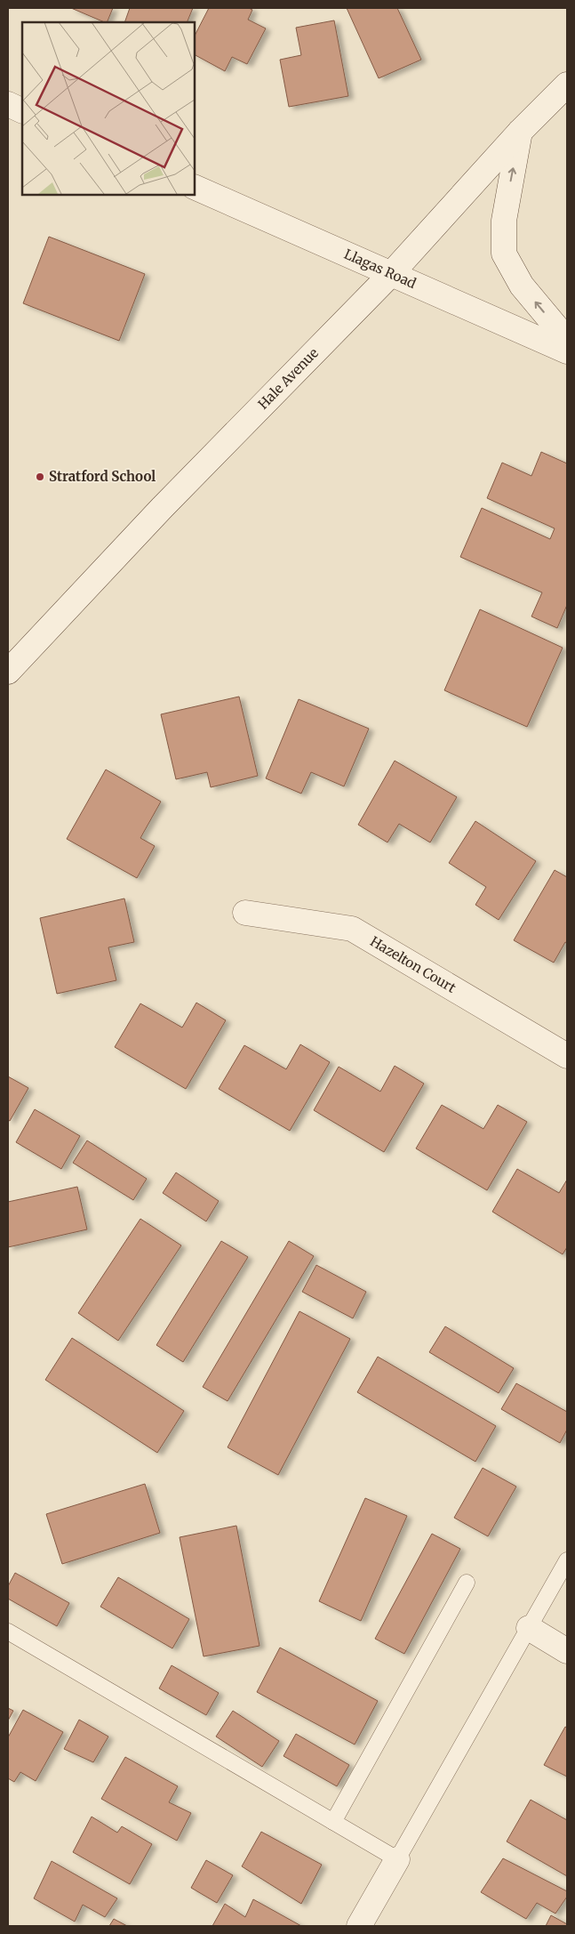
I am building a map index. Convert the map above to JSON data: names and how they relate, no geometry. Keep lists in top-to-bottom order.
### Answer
{
  "streets": {
    "main road": ["Llagas Road", "Hale Avenue", "Hazelton Court"]
  },
  "crossings": [
    ["Llagas Road", "Hale Avenue"]
  ],
  "places": ["Stratford School"]
}
